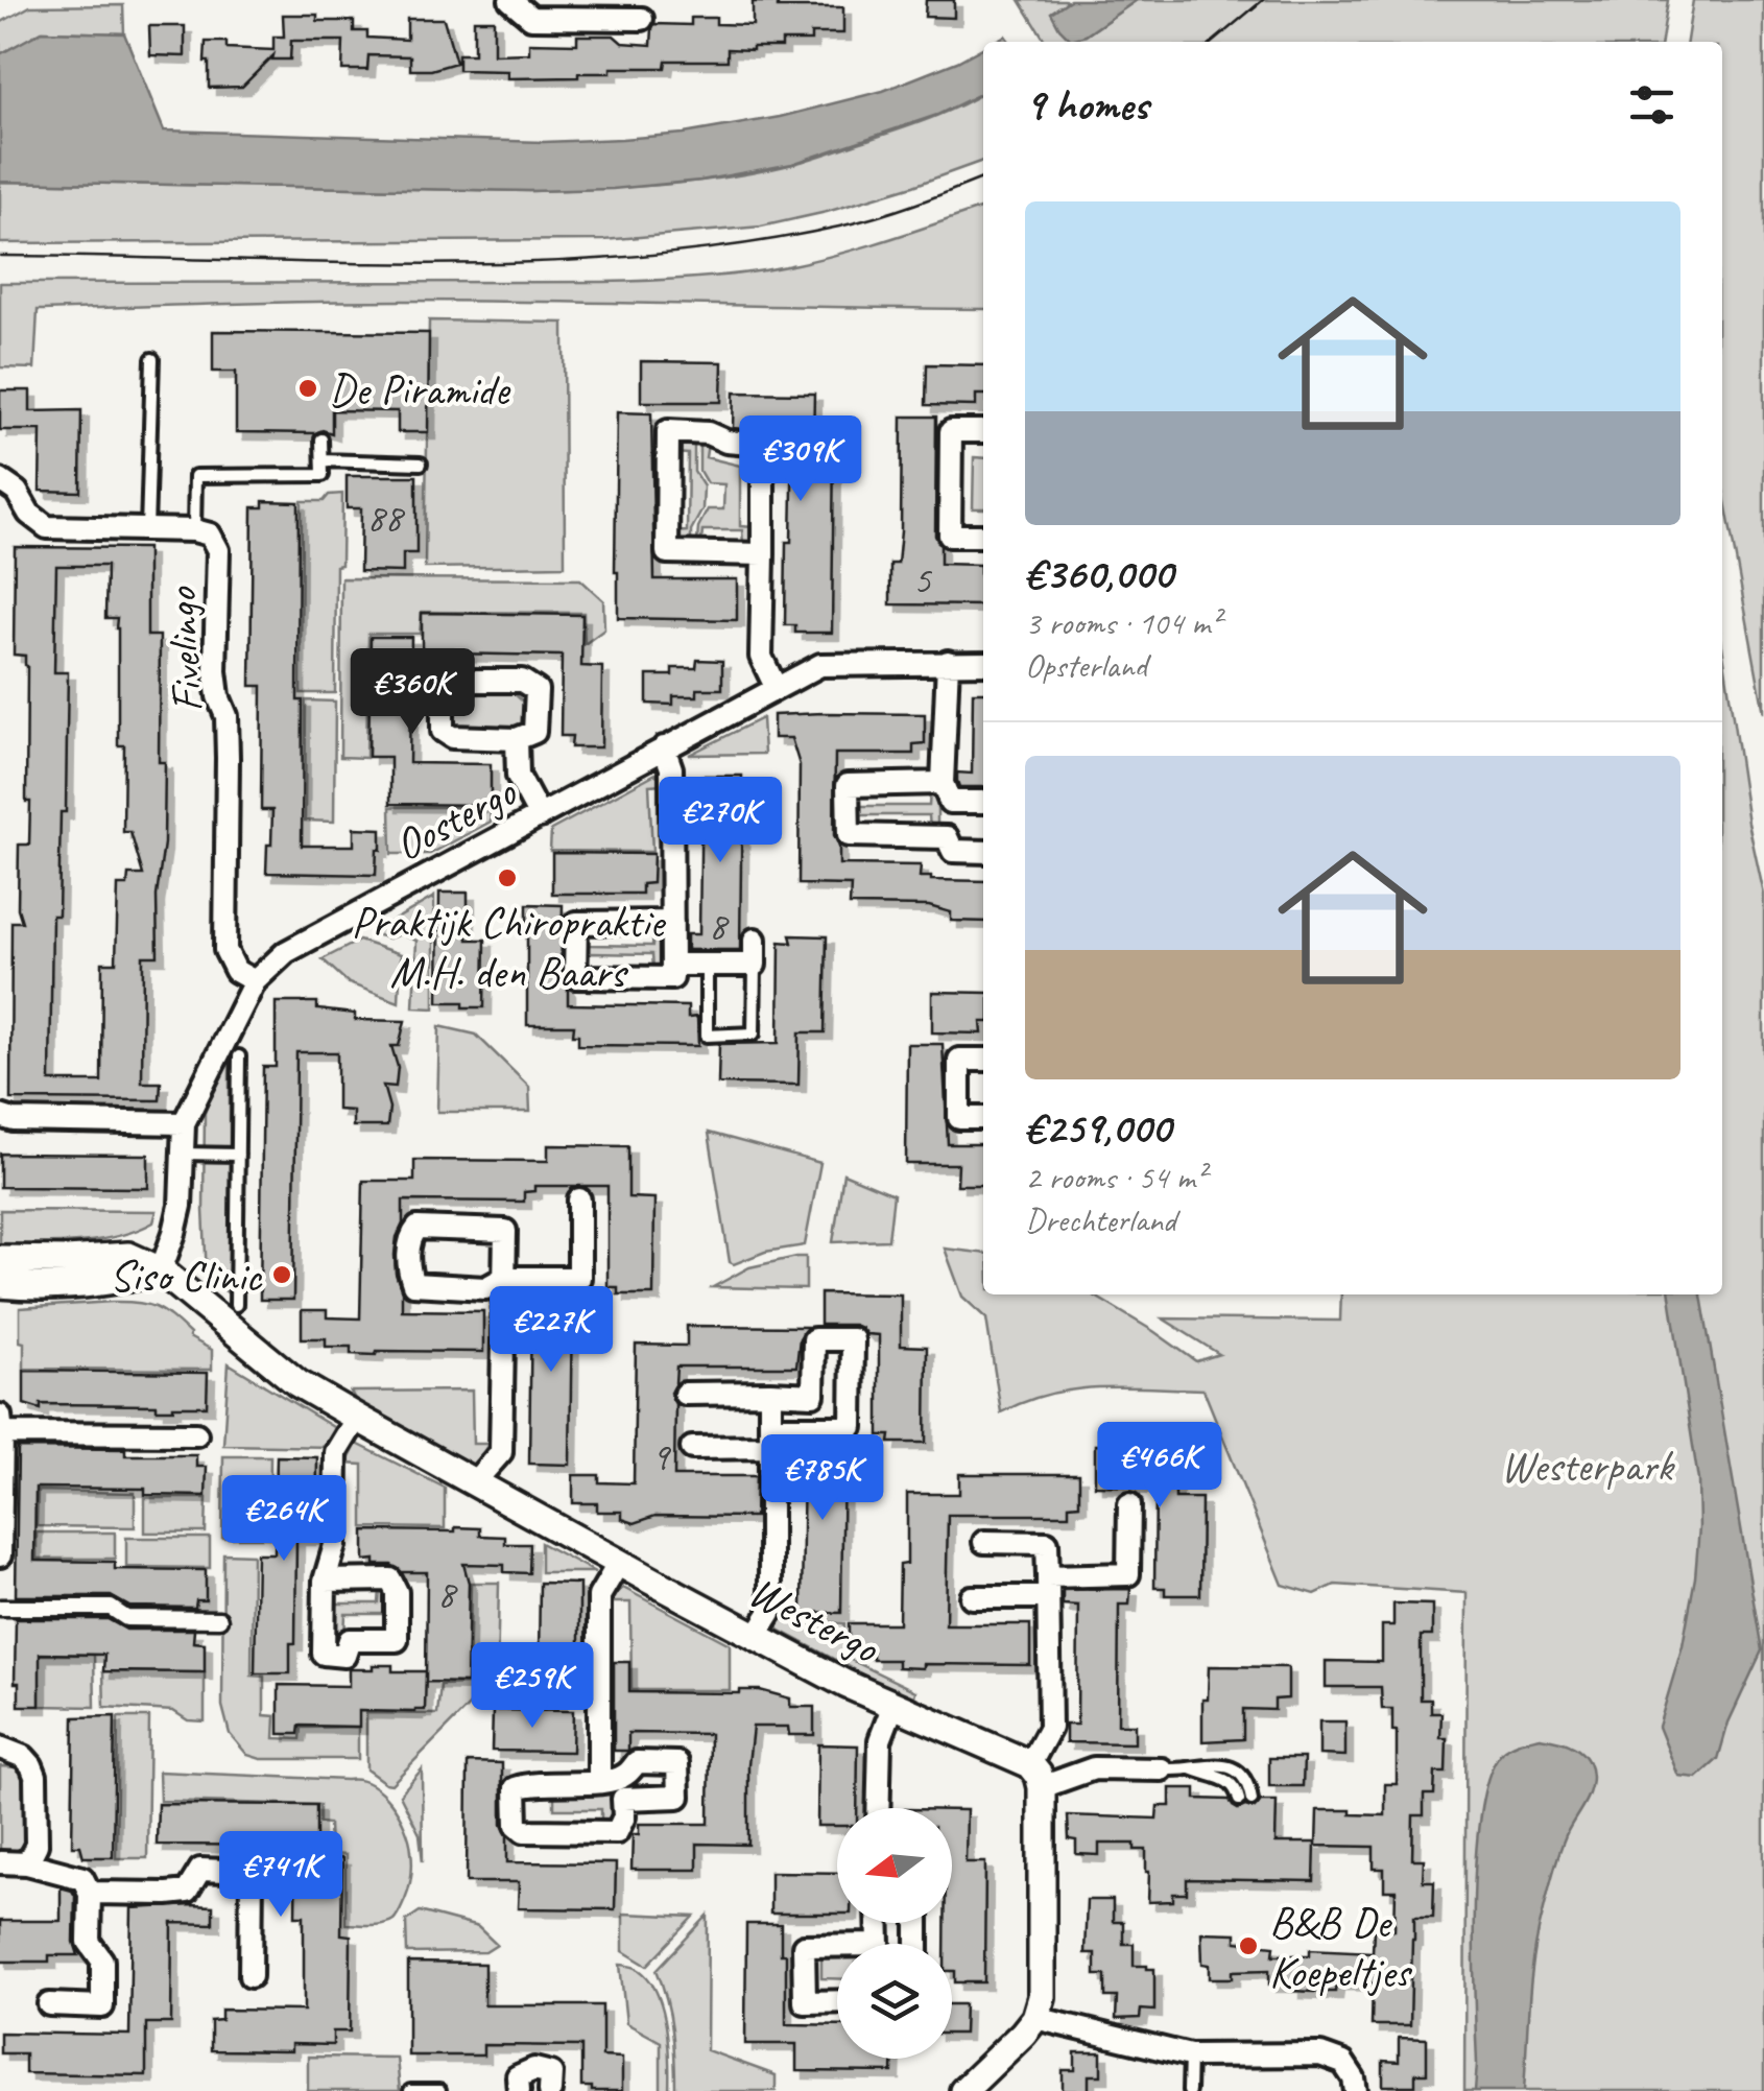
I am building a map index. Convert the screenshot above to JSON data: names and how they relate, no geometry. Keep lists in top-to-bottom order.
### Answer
{
  "streets": {
    "street": ["Fivelingo", "Oostergo", "Westergo"]
  },
  "crossings": [
    ["Fivelingo", "Oostergo"],
    ["Oostergo", "Westergo"]
  ],
  "parks": ["Westerpark"],
  "places": [
    "De Piramide",
    "Praktijk Chiropraktie M.H. den Baars",
    "Siso Clinic",
    "B&B De Koepeltjes"
  ],
  "house_numbers": [
    "88",
    "5",
    "8",
    "9",
    "8"
  ],
  "north": "left",
  "page": {
    "heading": "9 homes",
    "list": [
      {
        "name": "€360,000",
        "note": "3 rooms · 104 m² · Opsterland"
      },
      {
        "name": "€259,000",
        "note": "2 rooms · 54 m² · Drechterland"
      }
    ],
    "price": [
      "€309K",
      "€360K",
      "€270K",
      "€227K",
      "€466K",
      "€785K",
      "€264K",
      "€259K",
      "€741K"
    ]
  }
}
